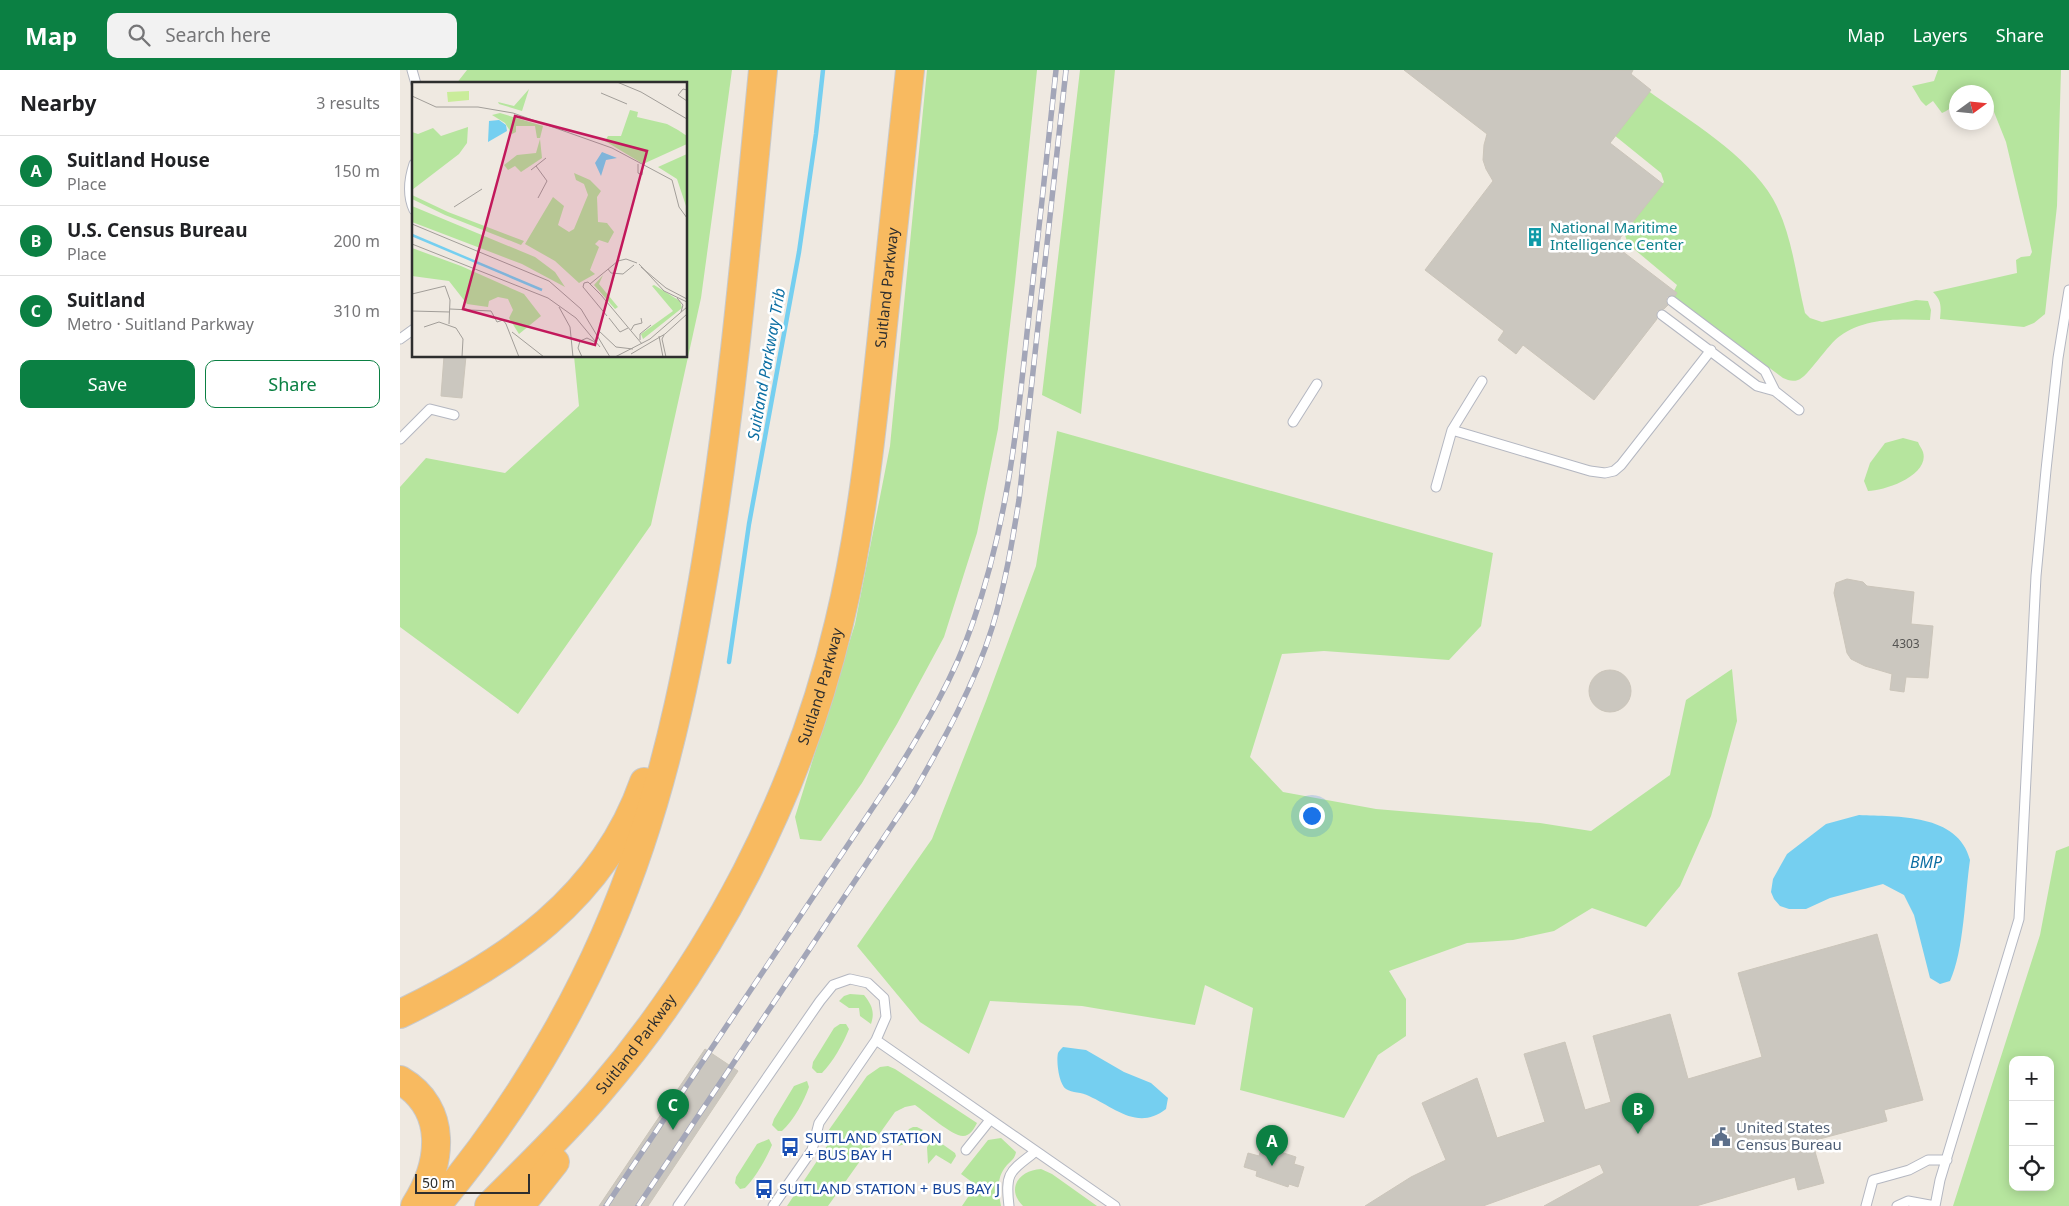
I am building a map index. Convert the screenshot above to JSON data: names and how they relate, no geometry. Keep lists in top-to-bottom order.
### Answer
{
  "streets": {
    "highway": ["Suitland Parkway"]
  },
  "water": ["Suitland Parkway Trib", "BMP"],
  "places": {
    "building": ["National Maritime Intelligence Center"],
    "public building": ["United States Census Bureau"],
    "bus stop": ["SUITLAND STATION + BUS BAY H", "SUITLAND STATION + BUS BAY J"]
  },
  "house_numbers": ["4303"],
  "scale_bar": "50 m",
  "north": "right",
  "page": {
    "header": "Map",
    "search": "Search here",
    "nav": ["Map", "Layers", "Share"],
    "heading": ["Nearby", "3 results"],
    "list": [
      {
        "mark": "A",
        "name": "Suitland House",
        "note": "Place",
        "value": "150 m"
      },
      {
        "mark": "B",
        "name": "U.S. Census Bureau",
        "note": "Place",
        "value": "200 m"
      },
      {
        "mark": "C",
        "name": "Suitland",
        "note": "Metro · Suitland Parkway",
        "value": "310 m"
      }
    ],
    "buttons": ["Save", "Share"],
    "map_buttons": ["+", "−"],
    "pins": ["C", "B", "A"],
    "scale": "50 m"
  }
}
